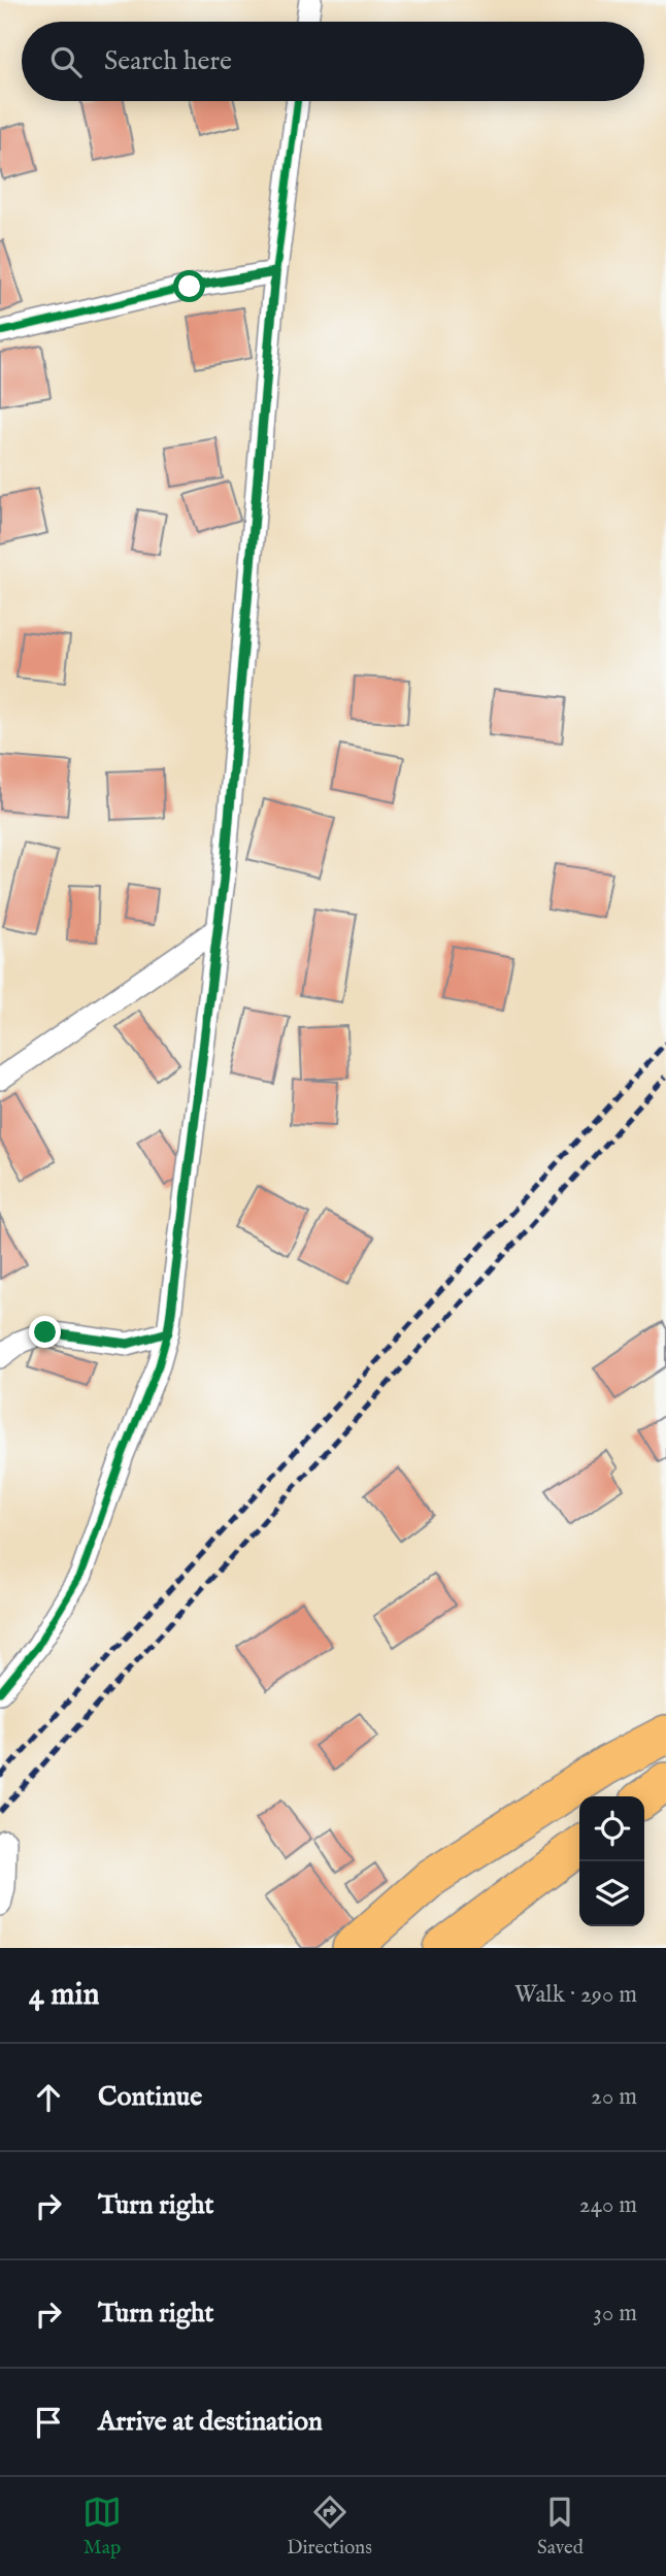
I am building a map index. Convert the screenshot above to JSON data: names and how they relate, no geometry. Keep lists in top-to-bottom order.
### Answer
{
  "page": {
    "search": "Search here",
    "heading": ["4 min", "Walk · 290 m"],
    "list": [
      ["Continue", "20 m"],
      ["Turn right", "240 m"],
      ["Turn right", "30 m"],
      "Arrive at destination"
    ],
    "nav": ["Map", "Directions", "Saved"]
  }
}
